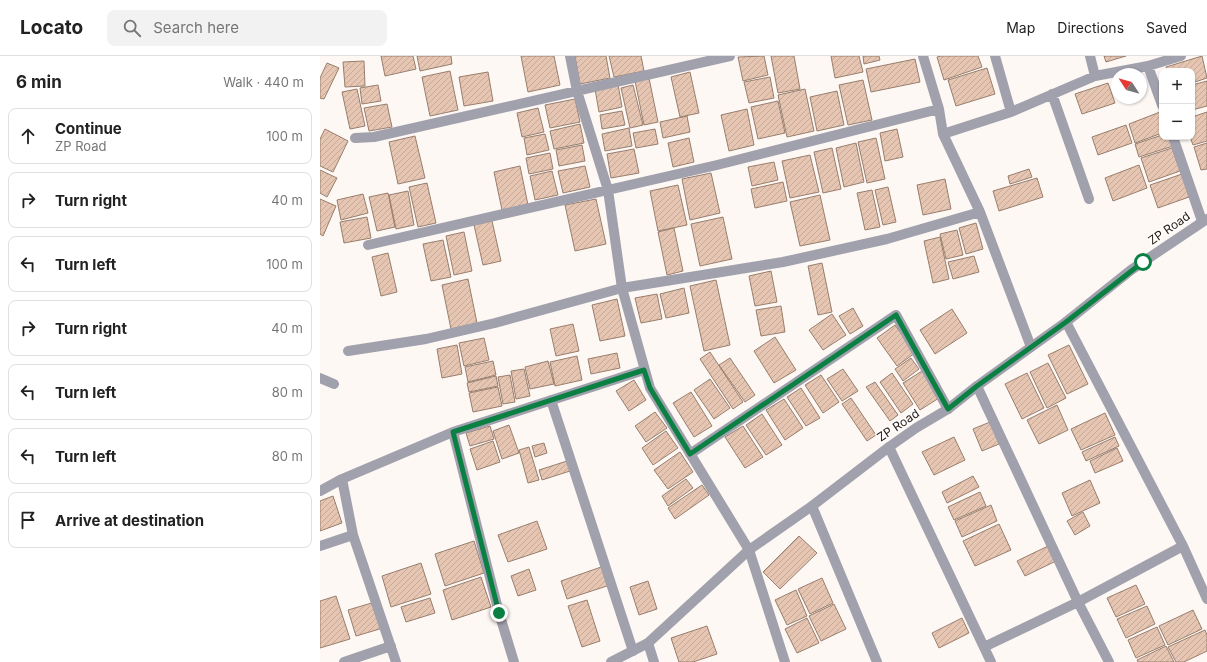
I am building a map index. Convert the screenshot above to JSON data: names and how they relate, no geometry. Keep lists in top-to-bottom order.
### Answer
{
  "streets": {
    "street": ["ZP Road"]
  },
  "north": "top left",
  "page": {
    "header": "Locato",
    "search": "Search here",
    "nav": ["Map", "Directions", "Saved"],
    "heading": ["6 min", "Walk · 440 m"],
    "map_buttons": ["+", "−"],
    "list": [
      ["Continue", "ZP Road", "100 m"],
      ["Turn right", "40 m"],
      ["Turn left", "100 m"],
      ["Turn right", "40 m"],
      ["Turn left", "80 m"],
      ["Turn left", "80 m"],
      "Arrive at destination"
    ]
  }
}
